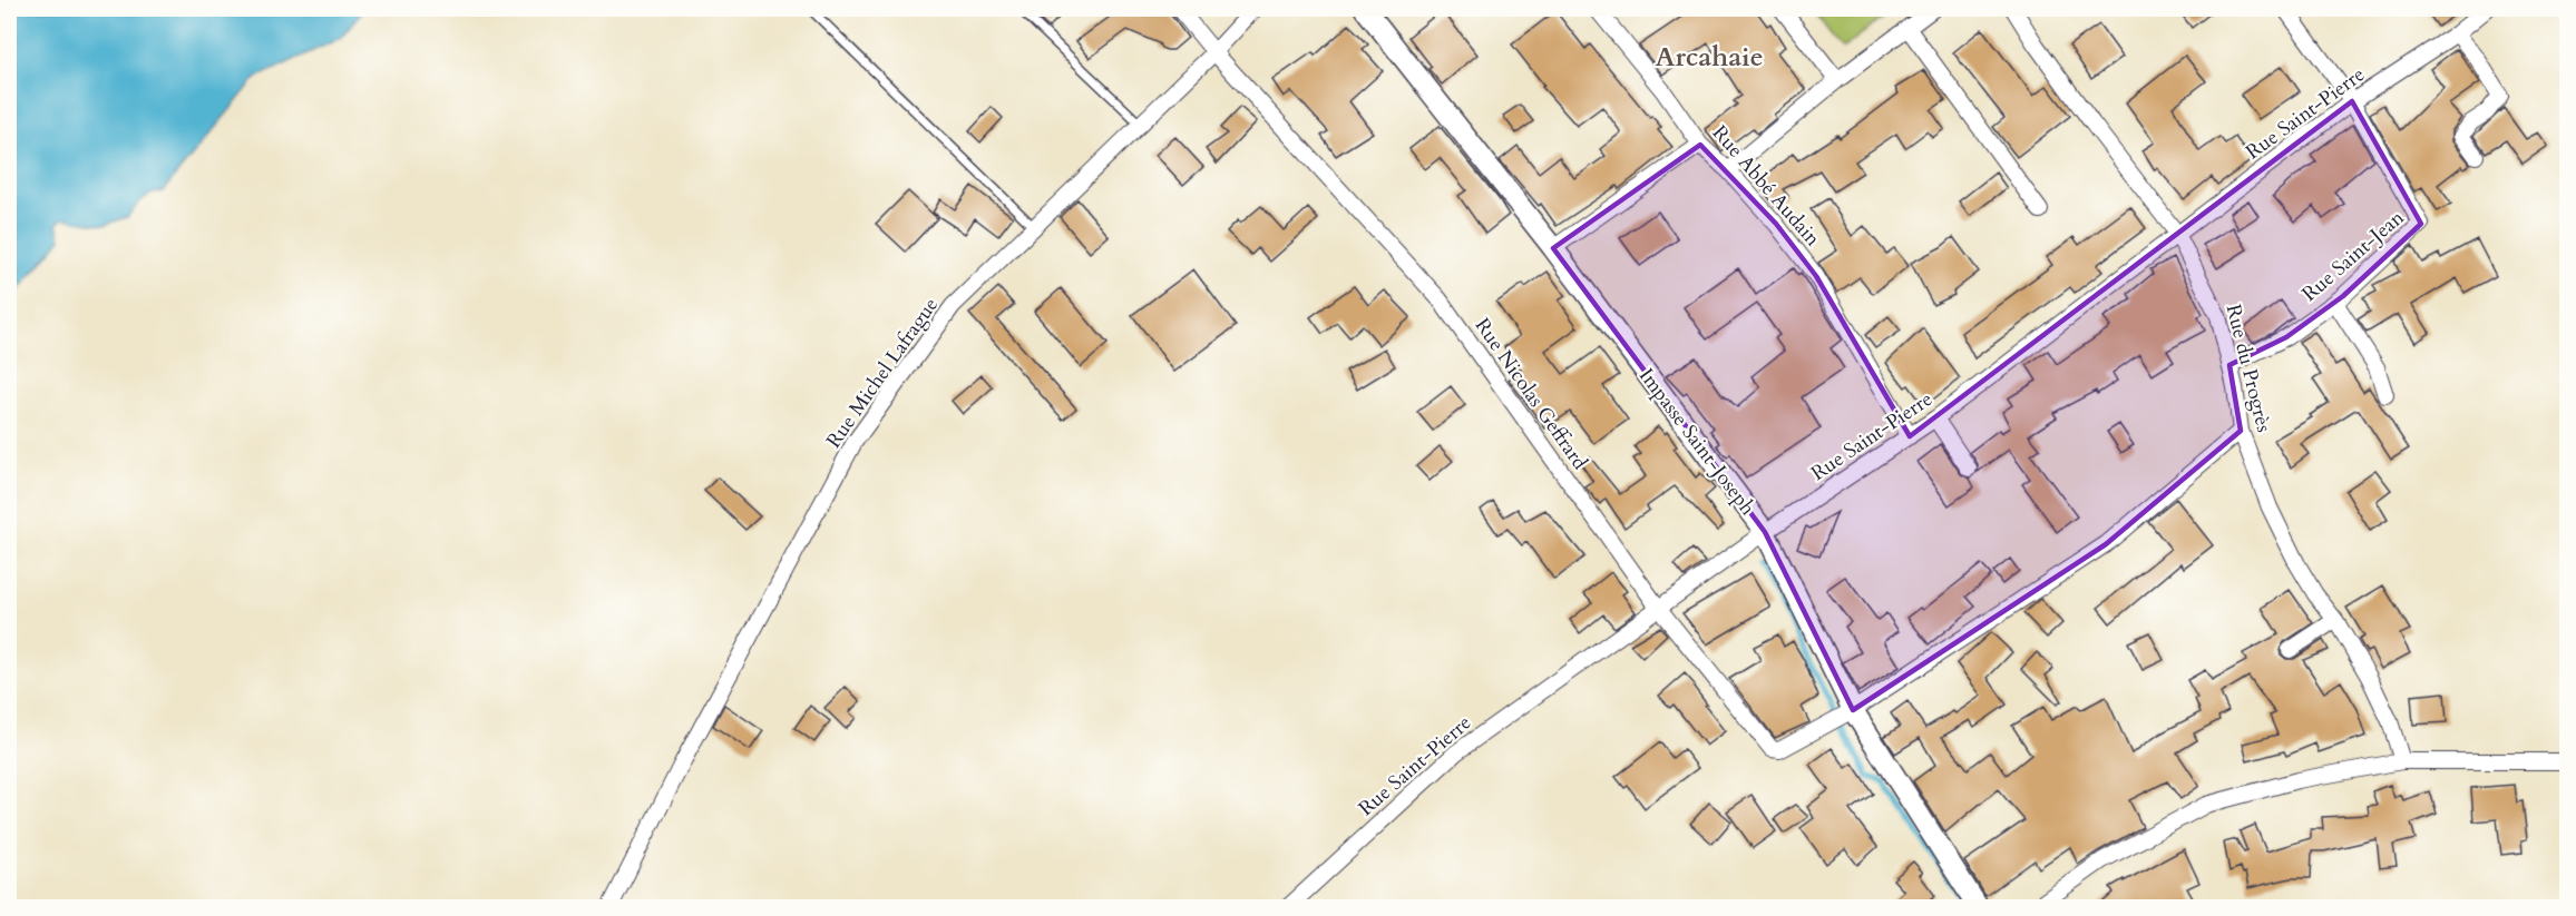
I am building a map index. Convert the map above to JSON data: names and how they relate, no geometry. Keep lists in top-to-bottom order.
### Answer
{
  "streets": {
    "street": [
      "Rue Saint-Pierre",
      "Rue Abbé Audain",
      "Rue Saint-Jean",
      "Rue du Progrès",
      "Rue Michel Lafrague",
      "Rue Nicolas Geffrard",
      "Impasse Saint-Joseph"
    ]
  },
  "crossings": [
    ["Rue Saint-Pierre", "Rue Abbé Audain"],
    ["Rue Saint-Pierre", "Rue Saint-Jean"],
    ["Rue Saint-Pierre", "Rue du Progrès"],
    ["Rue Saint-Pierre", "Rue Nicolas Geffrard"],
    ["Rue Saint-Pierre", "Impasse Saint-Joseph"],
    ["Rue Saint-Jean", "Rue du Progrès"],
    ["Rue Michel Lafrague", "Rue Nicolas Geffrard"],
    ["Rue Nicolas Geffrard", "Impasse Saint-Joseph"]
  ],
  "districts": ["Arcahaie"]
}
